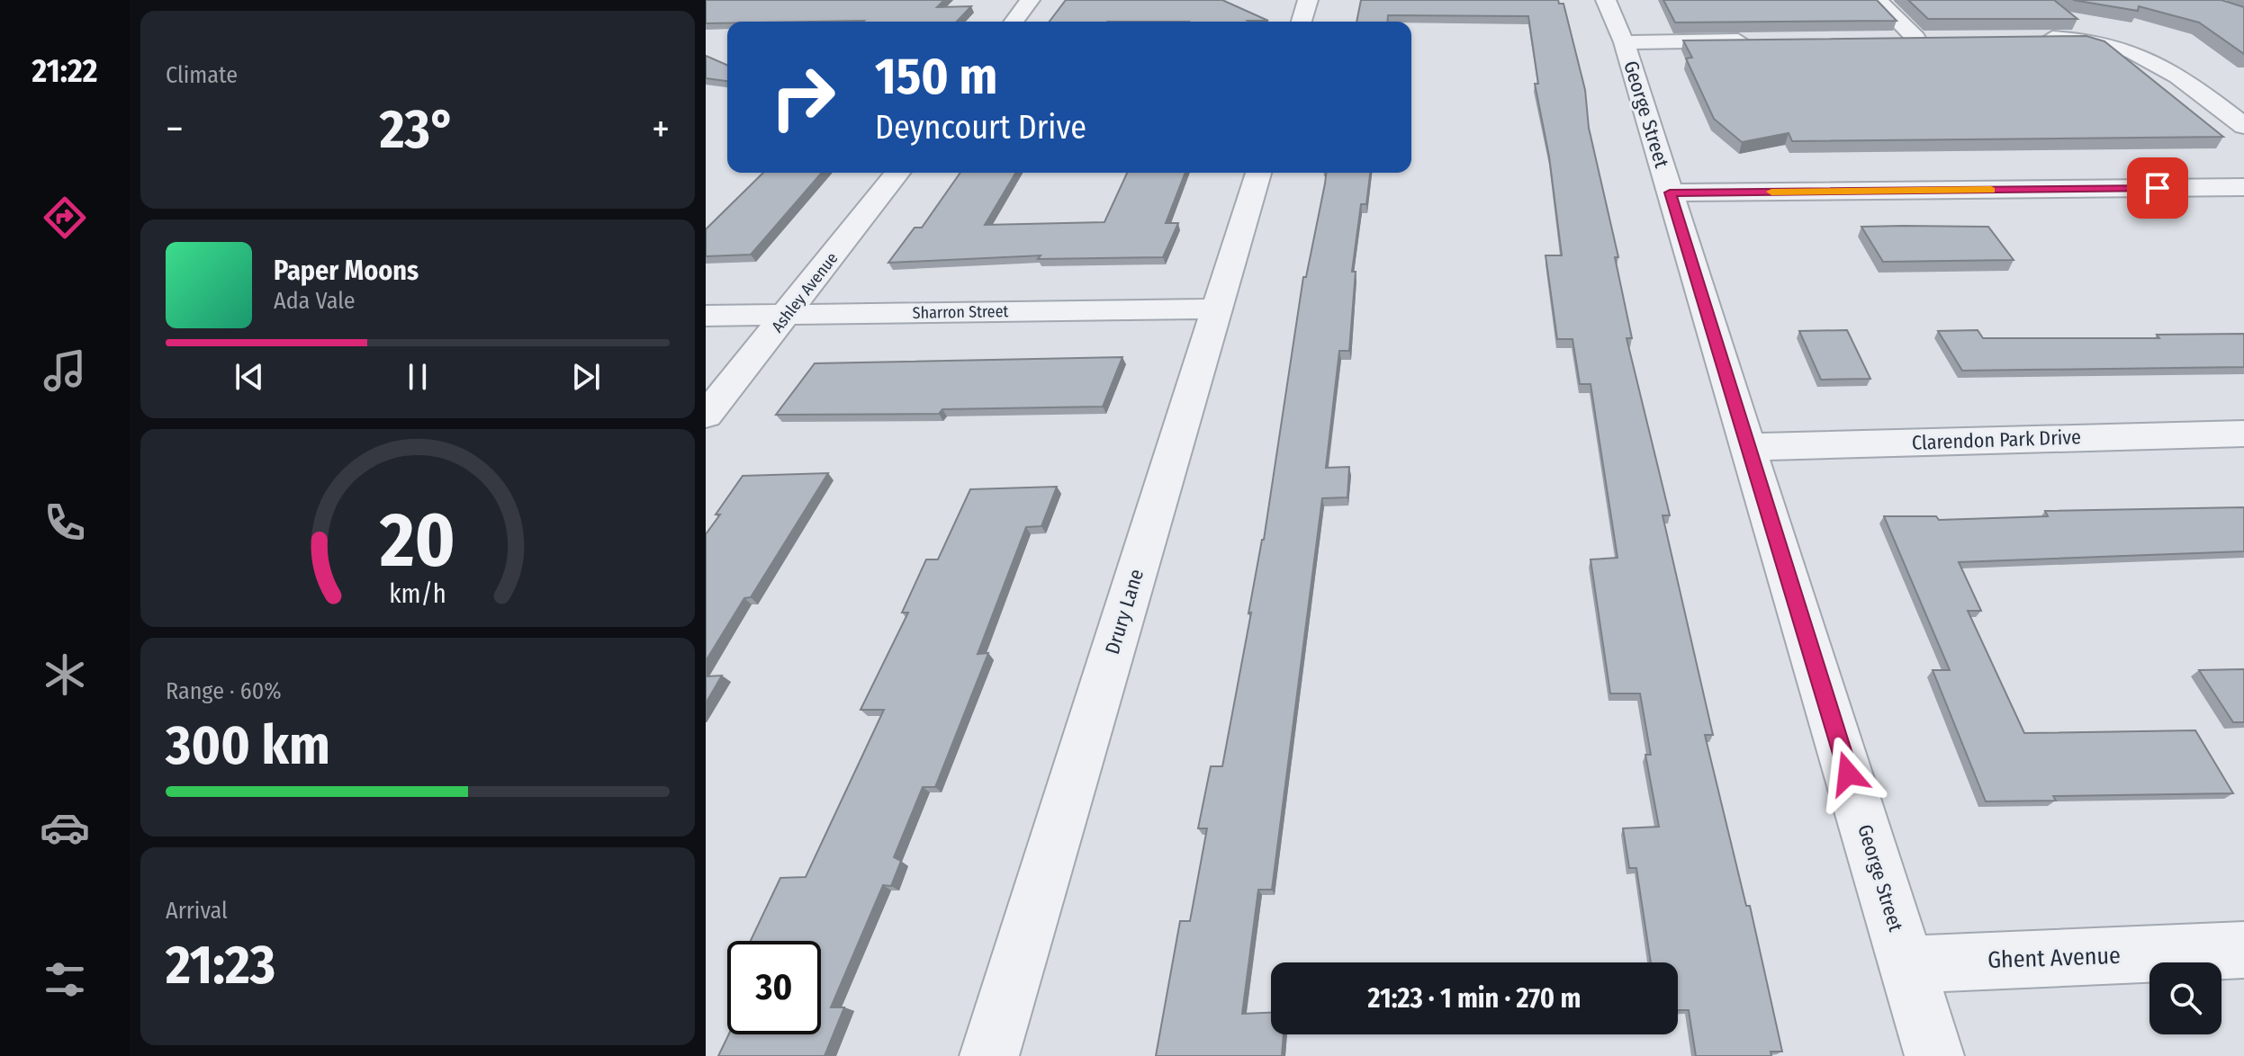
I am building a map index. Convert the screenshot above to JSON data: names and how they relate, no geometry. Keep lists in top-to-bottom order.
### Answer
{
  "streets": {
    "street": [
      "George Street",
      "Ashley Avenue",
      "Sharron Street",
      "Clarendon Park Drive",
      "Drury Lane",
      "Ghent Avenue"
    ]
  },
  "crossings": [
    ["George Street", "Clarendon Park Drive"],
    ["George Street", "Ghent Avenue"],
    ["Ashley Avenue", "Sharron Street"],
    ["Sharron Street", "Drury Lane"]
  ],
  "page": {
    "tabs": "21:22",
    "tile": [
      "Climate",
      ["Range · 60%", "300 km"],
      ["Arrival", "21:23"]
    ],
    "turn": ["150 m", "Deyncourt Drive"],
    "heat": ["−", "23°", "+"],
    "song": ["Paper Moons", "Ada Vale"],
    "limit": "30",
    "trip": "21:23 · 1 min · 270 m",
    "gauge": ["20", "km/h"]
  }
}
